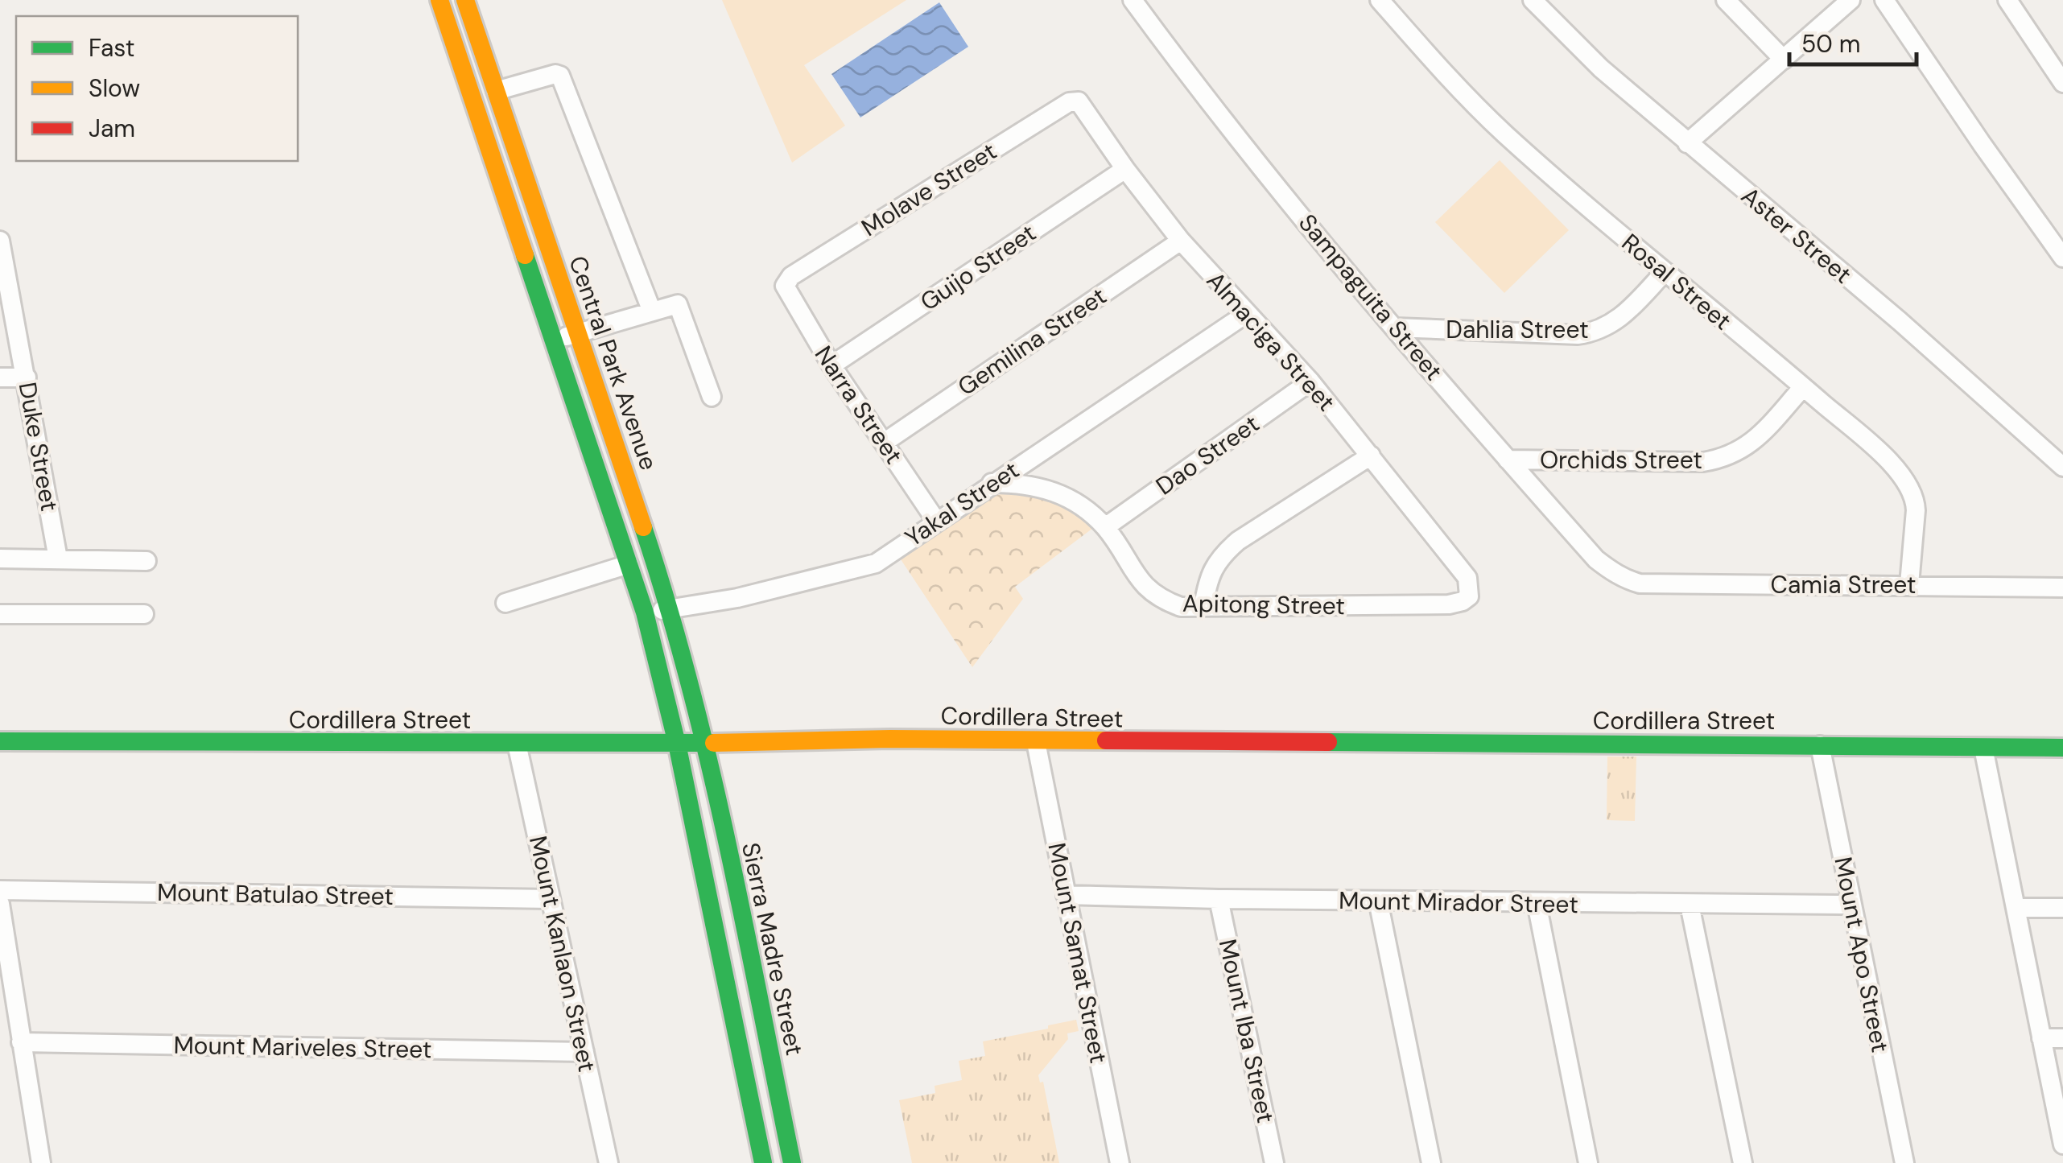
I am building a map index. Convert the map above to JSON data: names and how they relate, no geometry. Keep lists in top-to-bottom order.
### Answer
{
  "streets": {
    "street": [
      "Molave Street",
      "Aster Street",
      "Guijo Street",
      "Rosal Street",
      "Sampaguita Street",
      "Dahlia Street",
      "Gemilina Street",
      "Almaciga Street",
      "Central Park Avenue",
      "Narra Street",
      "Duke Street",
      "Dao Street",
      "Orchids Street",
      "Yakal Street",
      "Camia Street",
      "Apitong Street",
      "Cordillera Street",
      "Mount Batulao Street",
      "Mount Mirador Street",
      "Sierra Madre Street",
      "Mount Samat Street",
      "Mount Kanlaon Street",
      "Mount Apo Street",
      "Mount Iba Street",
      "Mount Mariveles Street"
    ]
  },
  "crossings": [
    ["Molave Street", "Almaciga Street"],
    ["Molave Street", "Narra Street"],
    ["Guijo Street", "Almaciga Street"],
    ["Guijo Street", "Narra Street"],
    ["Rosal Street", "Dahlia Street"],
    ["Rosal Street", "Orchids Street"],
    ["Rosal Street", "Camia Street"],
    ["Sampaguita Street", "Dahlia Street"],
    ["Sampaguita Street", "Orchids Street"],
    ["Sampaguita Street", "Camia Street"],
    ["Gemilina Street", "Almaciga Street"],
    ["Gemilina Street", "Narra Street"],
    ["Almaciga Street", "Dao Street"],
    ["Almaciga Street", "Yakal Street"],
    ["Almaciga Street", "Apitong Street"],
    ["Central Park Avenue", "Yakal Street"],
    ["Central Park Avenue", "Cordillera Street"],
    ["Central Park Avenue", "Sierra Madre Street"],
    ["Narra Street", "Yakal Street"],
    ["Dao Street", "Apitong Street"],
    ["Yakal Street", "Apitong Street"],
    ["Cordillera Street", "Sierra Madre Street"],
    ["Cordillera Street", "Mount Samat Street"],
    ["Cordillera Street", "Mount Kanlaon Street"],
    ["Cordillera Street", "Mount Apo Street"],
    ["Mount Batulao Street", "Mount Kanlaon Street"],
    ["Mount Mirador Street", "Mount Samat Street"],
    ["Mount Mirador Street", "Mount Apo Street"],
    ["Mount Mirador Street", "Mount Iba Street"],
    ["Mount Kanlaon Street", "Mount Mariveles Street"]
  ],
  "legend": ["Fast", "Slow", "Jam"],
  "scale_bar": "50 m"
}
